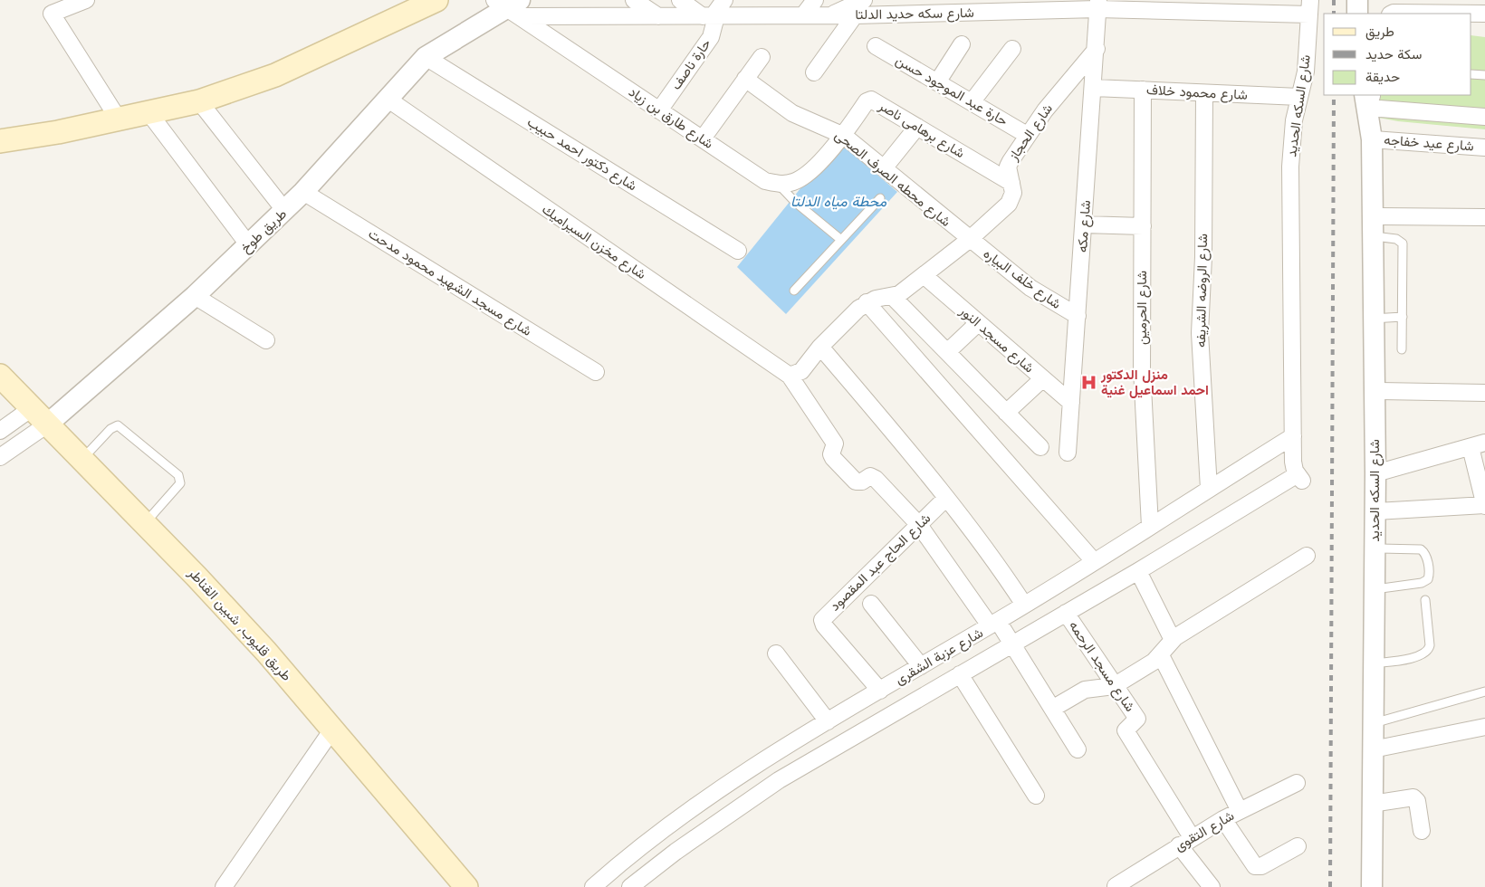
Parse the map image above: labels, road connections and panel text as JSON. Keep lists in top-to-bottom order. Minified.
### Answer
{"streets":{"main road":["طريق قليوب, شبين القناطر"],"street":["شارع سكه حديد الدلتا","حارة ناصف","حارة عبد الموجود حسن","شارع محمود خلاف","شارع السكه الحديد","شارع طارق بن زياد","شارع برهامى ناصر","شارع الحجاز","شارع عيد خفاجه","شارع دكتور احمد حبيب","شارع محطه الصرف الصحى","شارع مكه","طريق طوخ","شارع مخزن السيراميك","شارع خلف البياره","شارع مسجد الشهيد محمود مدحت","شارع الروضه الشريفه","شارع الحرمين","شارع مسجد النور","شارع الحاج عبد المقصود","شارع عزبة الشقرى","شارع مسجد الرحمه","شارع التقوى"]},"crossings":[["شارع سكه حديد الدلتا","حارة ناصف"],["شارع سكه حديد الدلتا","شارع السكه الحديد"],["شارع سكه حديد الدلتا","شارع طارق بن زياد"],["شارع سكه حديد الدلتا","شارع مكه"],["شارع سكه حديد الدلتا","طريق طوخ"],["حارة ناصف","شارع طارق بن زياد"],["حارة عبد الموجود حسن","شارع الحجاز"],["شارع محمود خلاف","شارع السكه الحديد"],["شارع محمود خلاف","شارع مكه"],["شارع محمود خلاف","شارع الروضه الشريفه"],["شارع محمود خلاف","شارع الحرمين"],["شارع السكه الحديد","شارع عيد خفاجه"],["شارع السكه الحديد","شارع عزبة الشقرى"],["شارع طارق بن زياد","طريق طوخ"],["شارع برهامى ناصر","شارع الحجاز"],["شارع برهامى ناصر","شارع محطه الصرف الصحى"],["شارع الحجاز","شارع محطه الصرف الصحى"],["شارع الحجاز","شارع مكه"],["شارع الحجاز","شارع خلف البياره"],["شارع الحجاز","شارع مسجد النور"],["شارع دكتور احمد حبيب","طريق طوخ"],["شارع محطه الصرف الصحى","شارع خلف البياره"],["شارع مكه","شارع خلف البياره"],["شارع مكه","شارع مسجد النور"],["طريق طوخ","شارع مخزن السيراميك"],["طريق طوخ","شارع مسجد الشهيد محمود مدحت"],["طريق طوخ","طريق قليوب, شبين القناطر"],["شارع الروضه الشريفه","شارع عزبة الشقرى"],["شارع الحرمين","شارع عزبة الشقرى"],["شارع الحاج عبد المقصود","شارع عزبة الشقرى"],["شارع عزبة الشقرى","شارع مسجد الرحمه"],["شارع مسجد الرحمه","شارع التقوى"]],"water":["محطة مياه الدلتا"],"places":{"hospital":["منزل الدكتور احمد اسماعيل غنية"]},"legend":["طريق","سكة حديد","حديقة"]}
